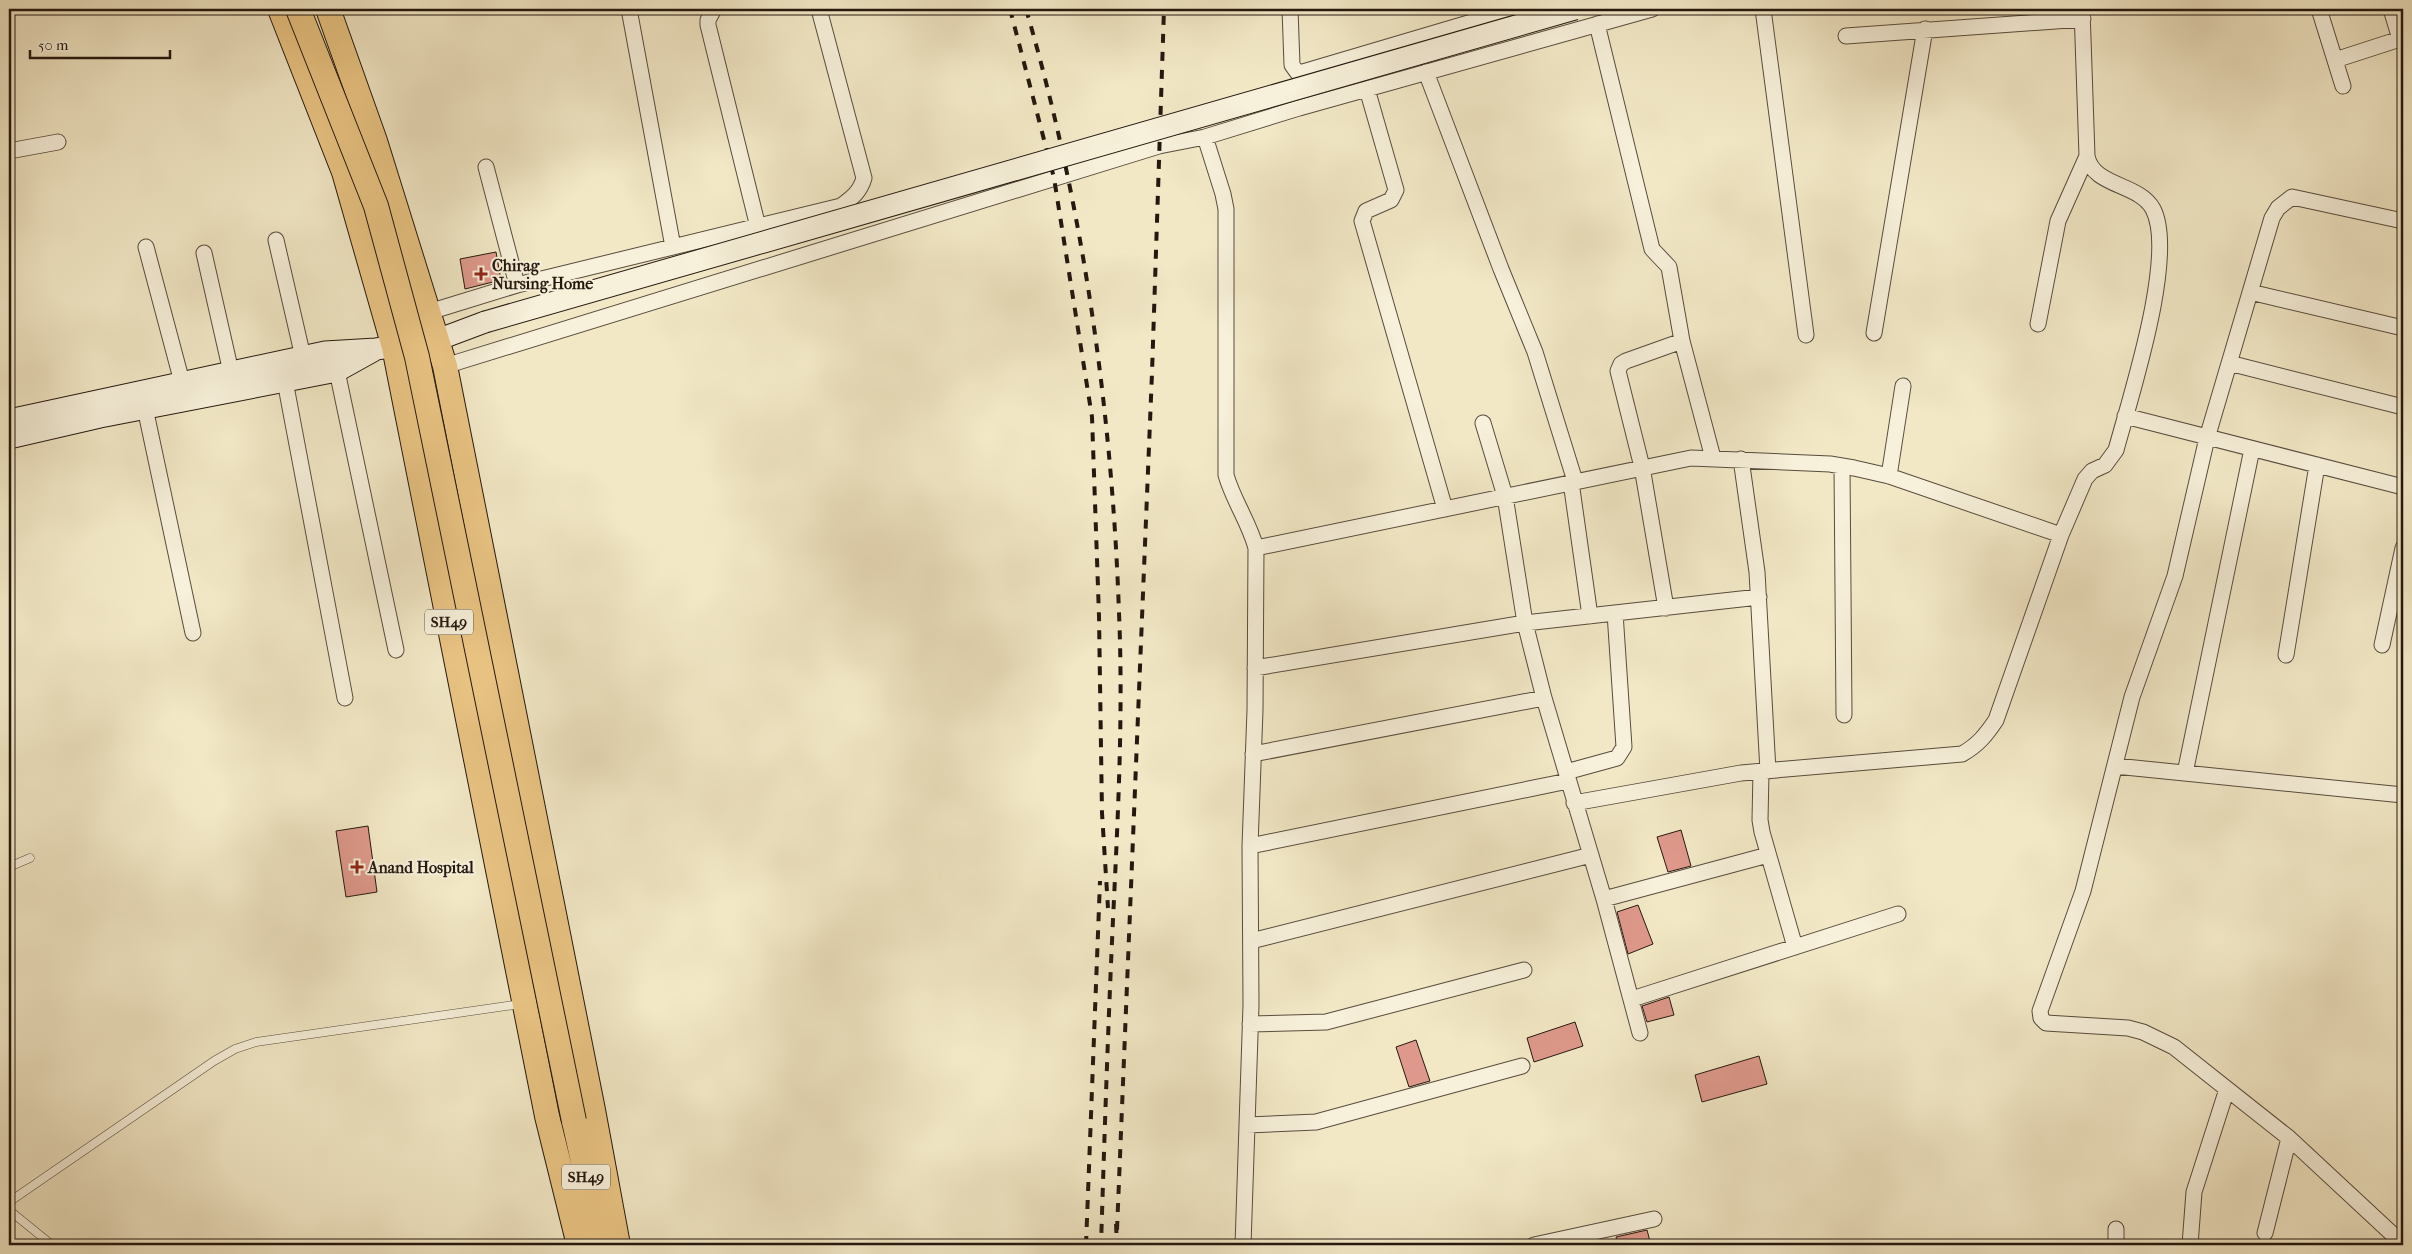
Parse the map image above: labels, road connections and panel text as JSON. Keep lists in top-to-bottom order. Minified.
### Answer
{"streets":{"main road":["SH49"]},"places":{"health":["Chirag Nursing Home","Anand Hospital"]},"scale_bar":"50 m"}
